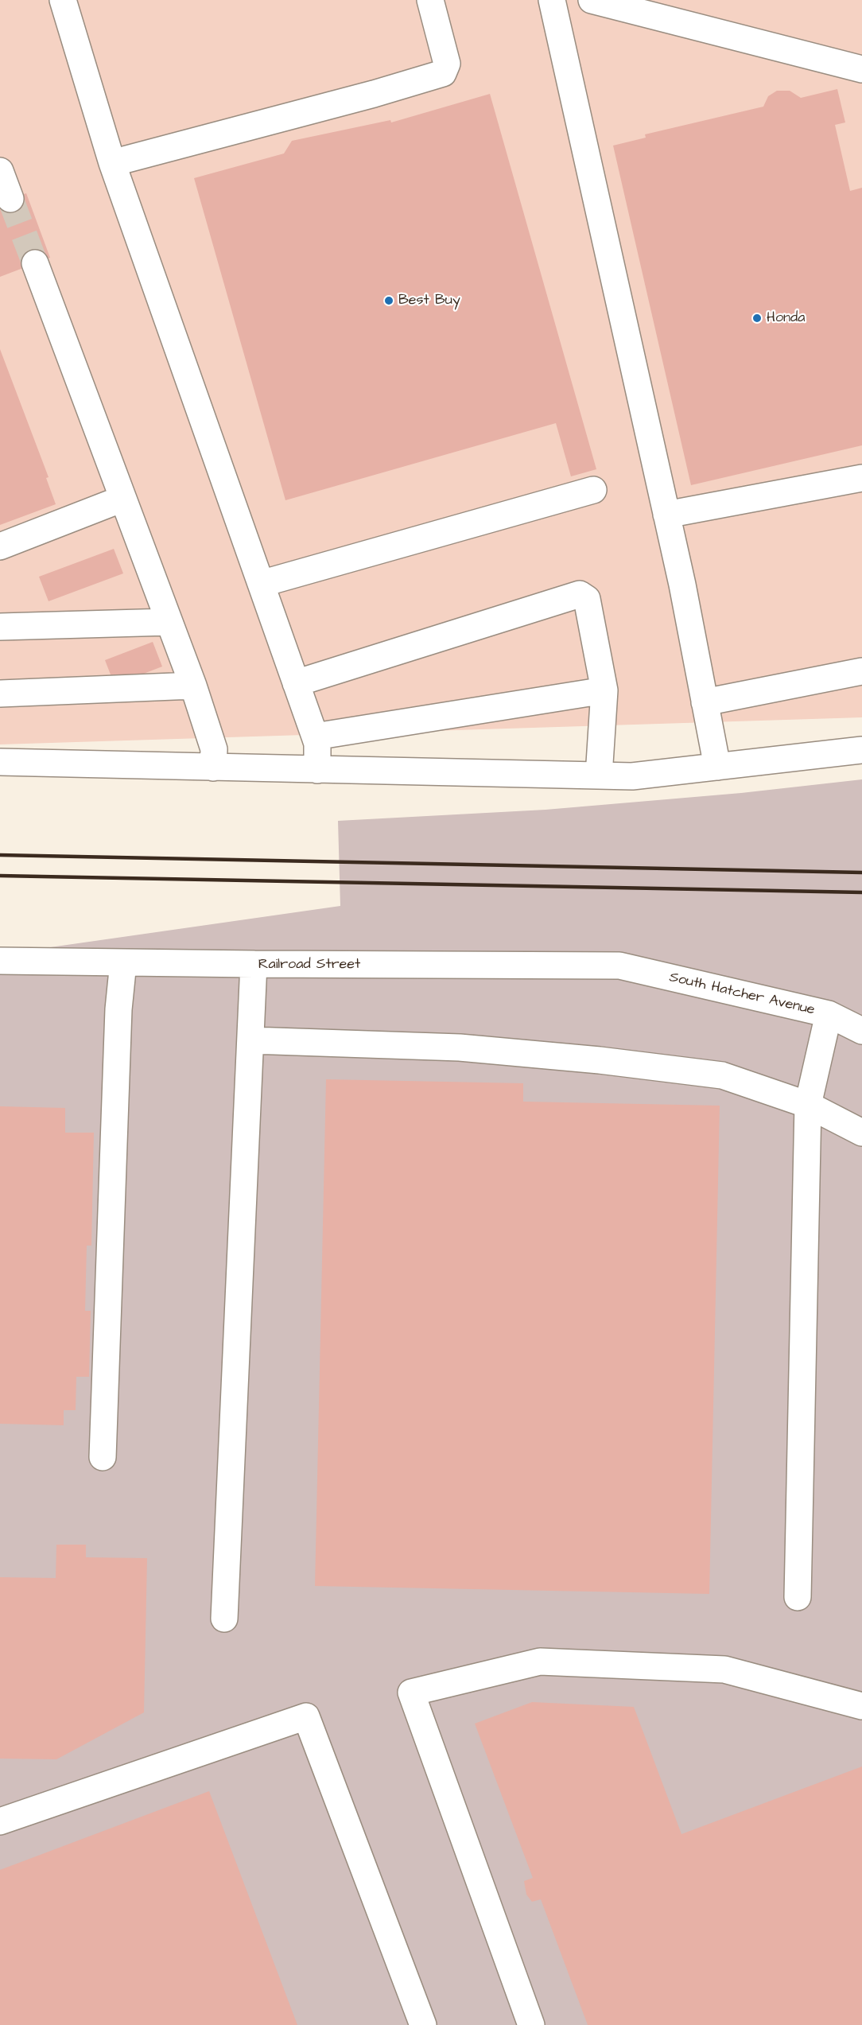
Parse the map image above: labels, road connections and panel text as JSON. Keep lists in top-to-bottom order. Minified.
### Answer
{"streets":{"street":["Railroad Street","South Hatcher Avenue"]},"crossings":[["Railroad Street","South Hatcher Avenue"]],"places":["Best Buy","Honda"]}
